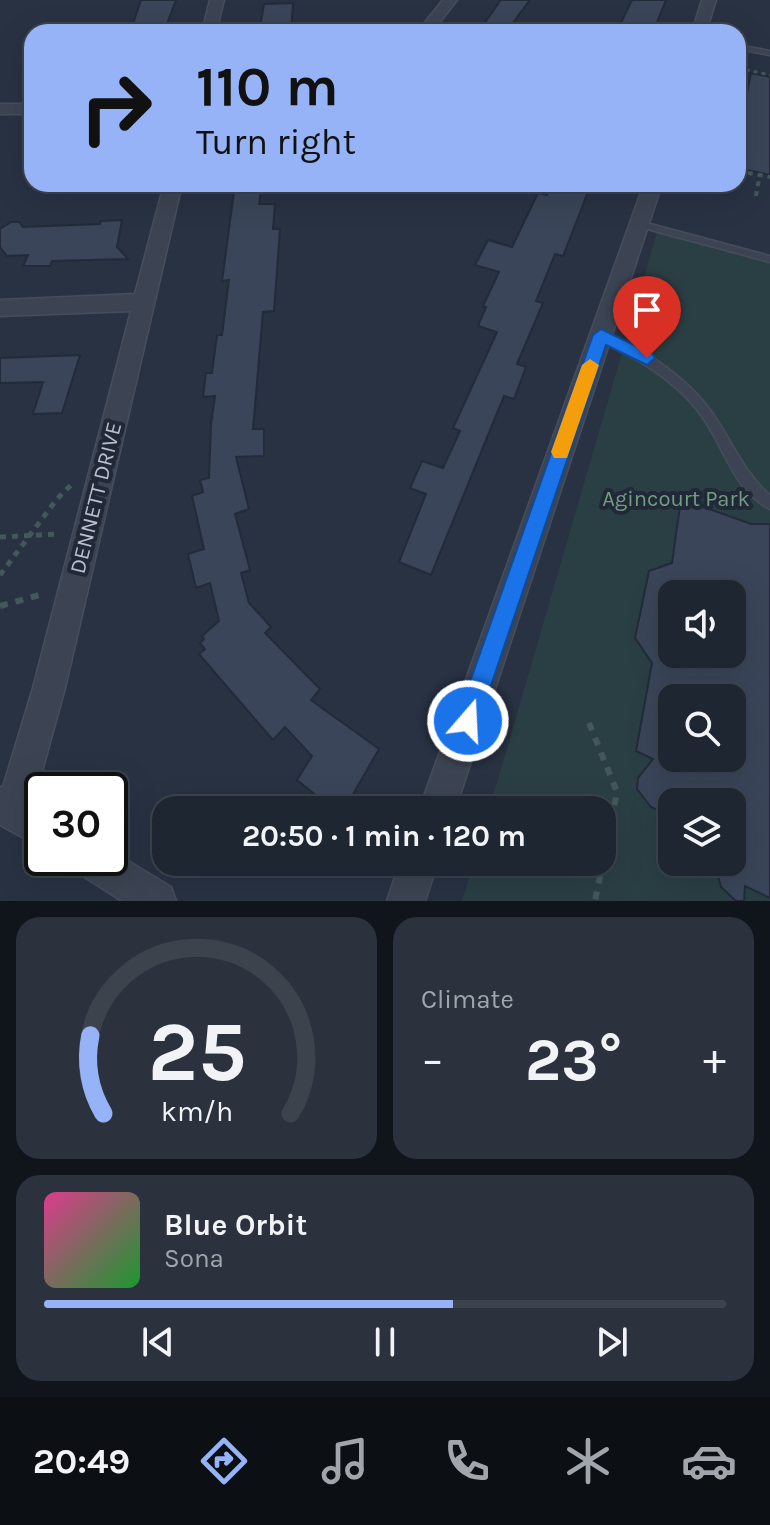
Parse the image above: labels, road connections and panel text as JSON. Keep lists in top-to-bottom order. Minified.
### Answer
{"streets":{"street":["DENNETT DRIVE"]},"parks":["Agincourt Park"],"page":{"turn":["110 m","Turn right"],"limit":"30","trip":"20:50 · 1 min · 120 m","tile":"Climate","heat":["−","23°","+"],"song":["Blue Orbit","Sona"],"tabs":"20:49","gauge":["25","km/h"]}}
